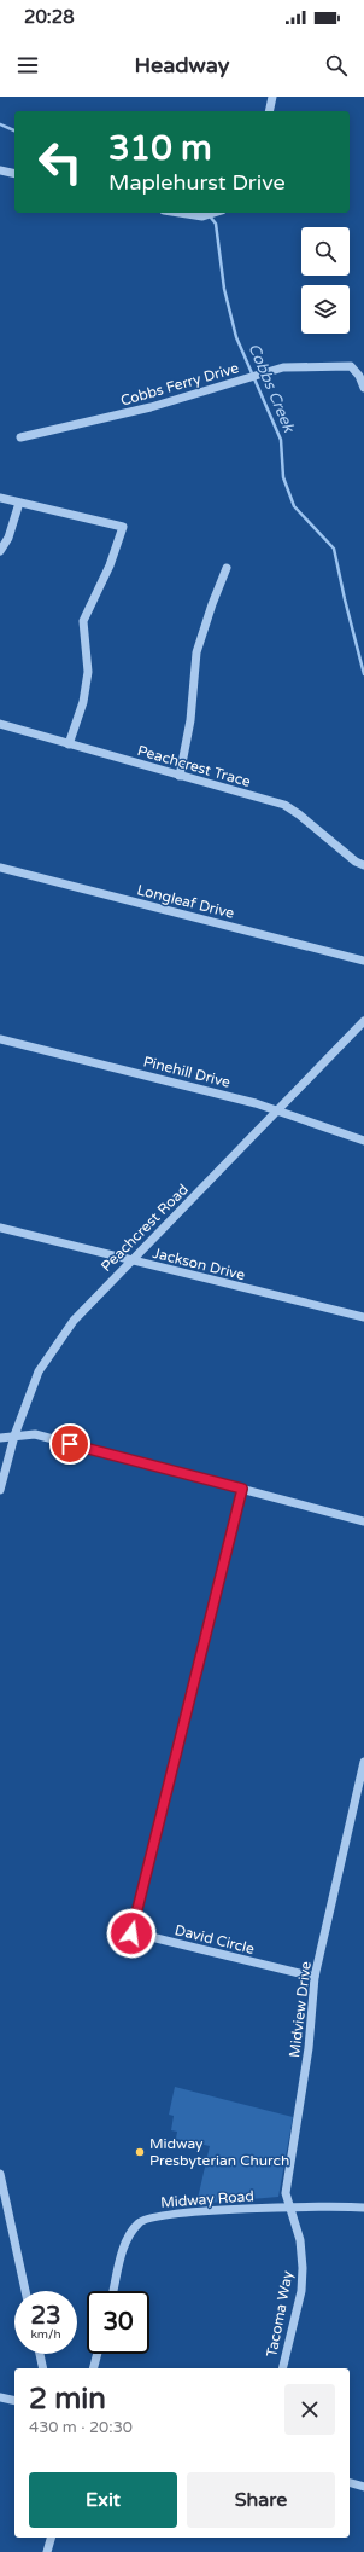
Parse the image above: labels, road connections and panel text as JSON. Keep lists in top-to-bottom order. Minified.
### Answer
{"streets":{"street":["Cobbs Ferry Drive","Peachcrest Trace","Longleaf Drive","Pinehill Drive","Peachcrest Road","Jackson Drive","David Circle","Midview Drive","Midway Road","Tacoma Way"]},"crossings":[["Pinehill Drive","Peachcrest Road"],["Peachcrest Road","Jackson Drive"],["David Circle","Midview Drive"],["Midview Drive","Midway Road"],["Midview Drive","Tacoma Way"],["Midway Road","Tacoma Way"]],"water":["Cobbs Creek"],"places":["Midway Presbyterian Church"],"page":{"status":"20:28","header":"Headway","turn":["310 m","Maplehurst Drive"],"speed":"23 km/h","limit":"30","heading":["2 min","430 m · 20:30"],"buttons":["Exit","Share"]}}
